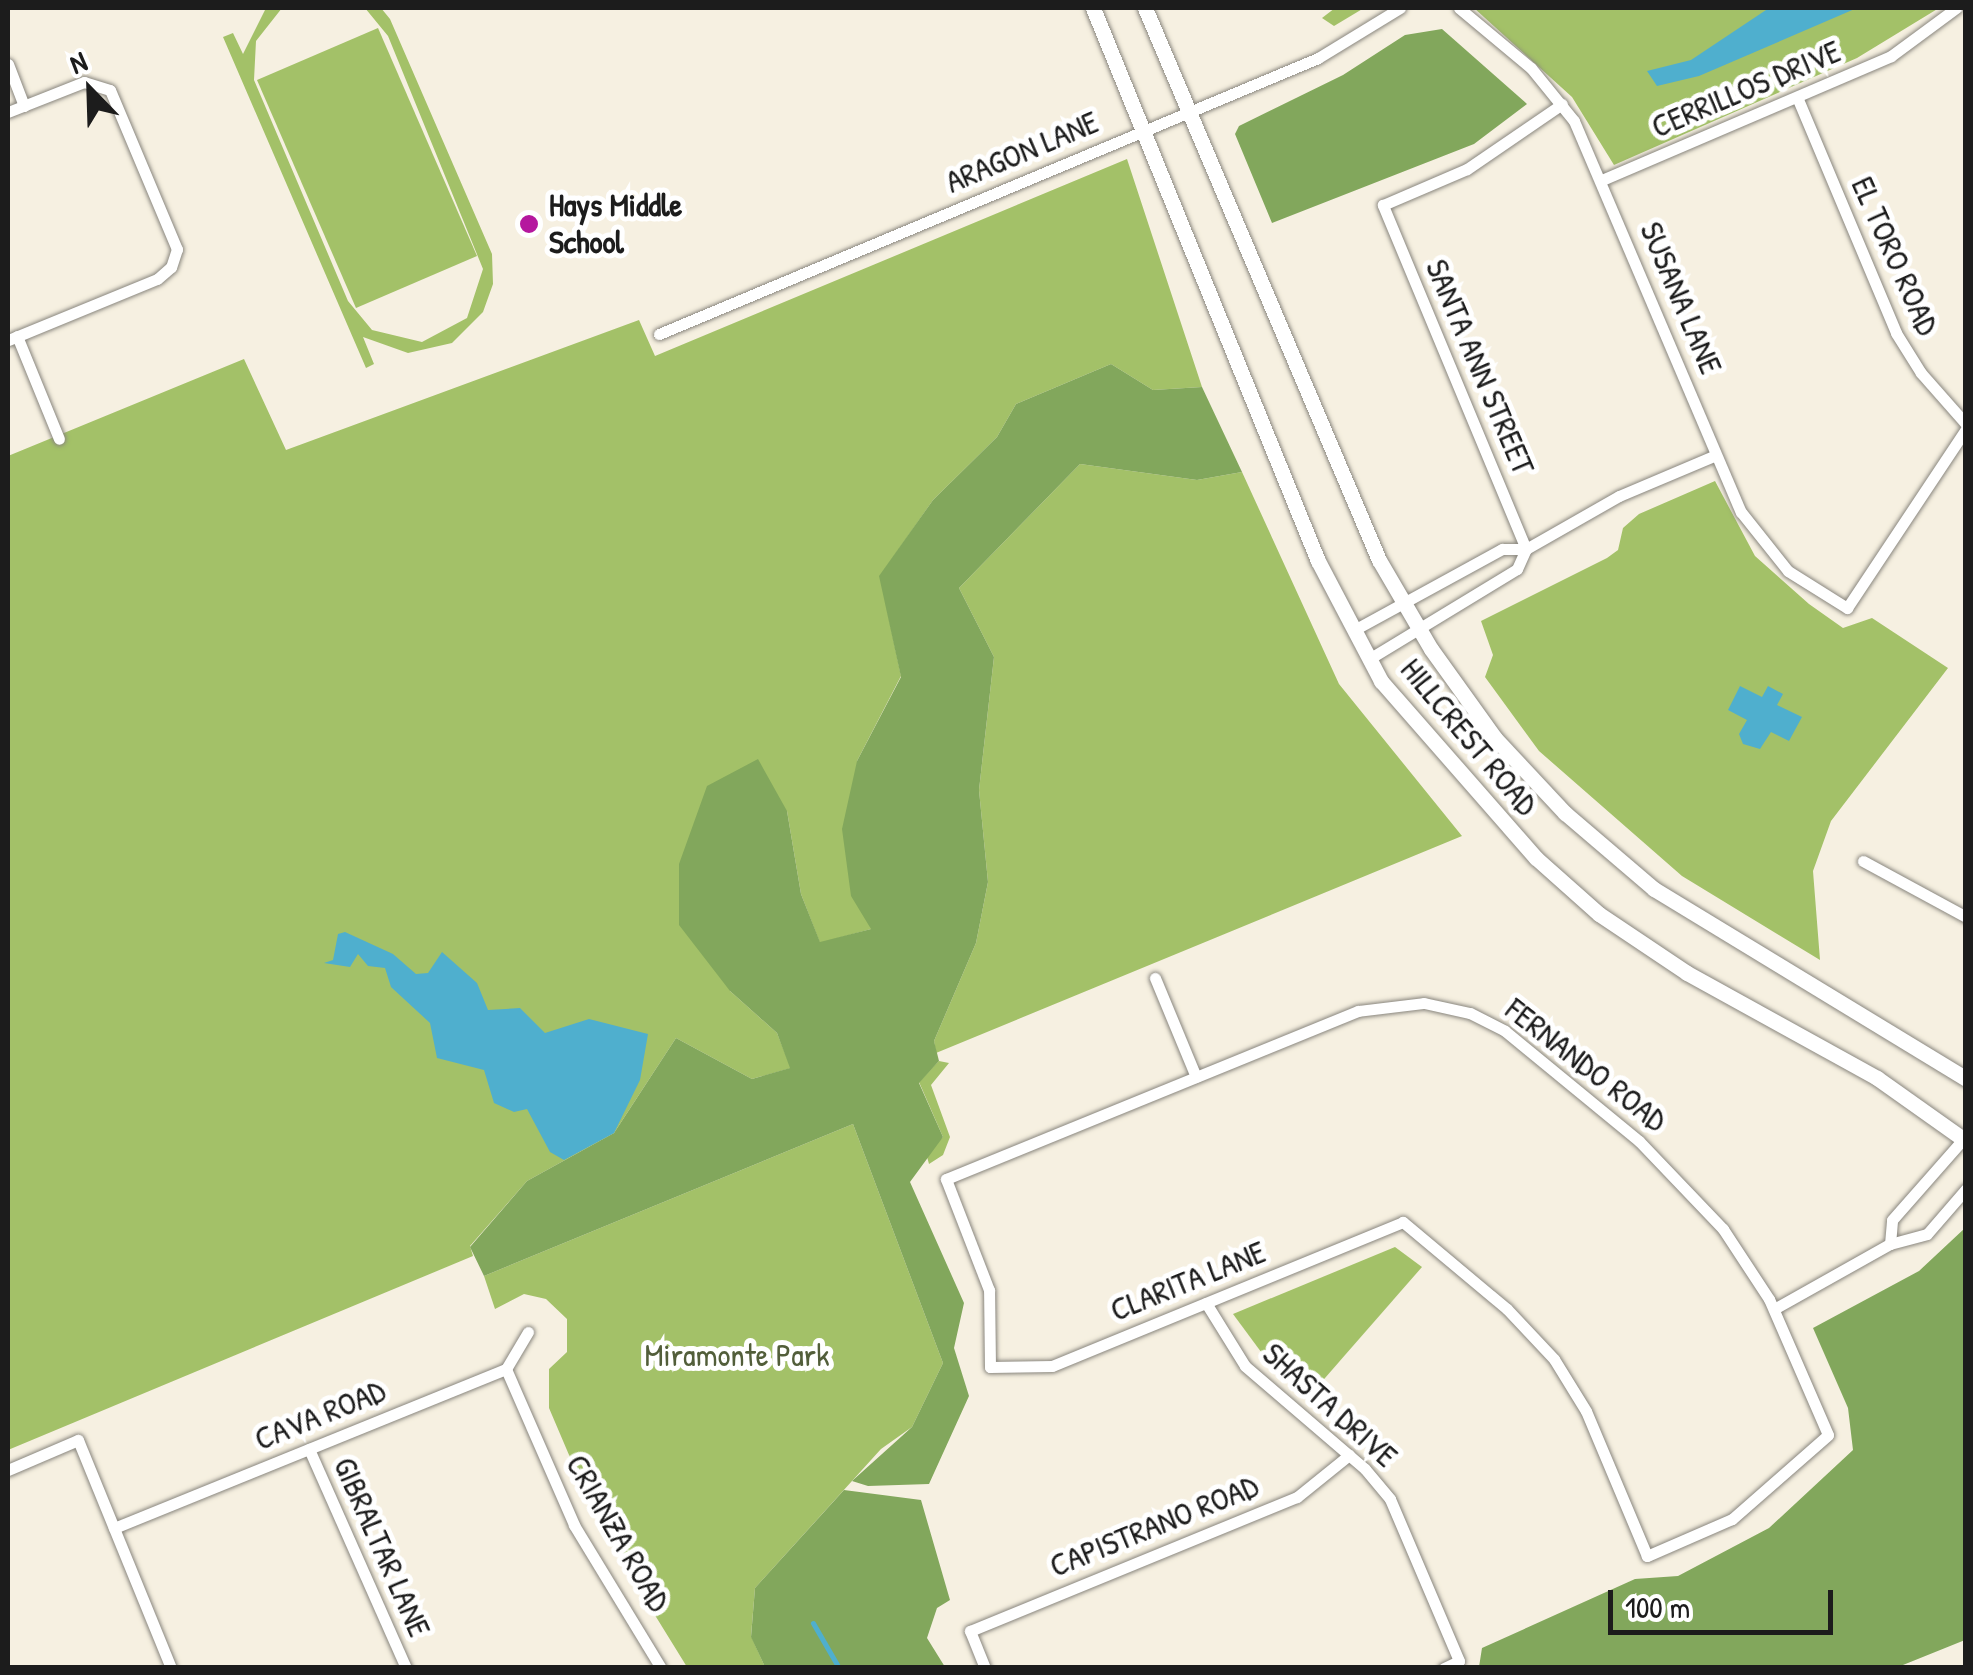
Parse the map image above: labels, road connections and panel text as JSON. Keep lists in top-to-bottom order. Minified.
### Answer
{"streets":{"street":["CERRILLOS DRIVE","ARAGON LANE","EL TORO ROAD","SUSANA LANE","SANTA ANN STREET","HILLCREST ROAD","FERNANDO ROAD","CLARITA LANE","SHASTA DRIVE","CAVA ROAD","CAPISTRANO ROAD","CRIANZA ROAD","GIBRALTAR LANE"]},"crossings":[["CERRILLOS DRIVE","EL TORO ROAD"],["CERRILLOS DRIVE","SUSANA LANE"],["ARAGON LANE","HILLCREST ROAD"],["EL TORO ROAD","SUSANA LANE"],["SUSANA LANE","SANTA ANN STREET"],["FERNANDO ROAD","CLARITA LANE"],["CLARITA LANE","SHASTA DRIVE"],["SHASTA DRIVE","CAPISTRANO ROAD"],["CAVA ROAD","CRIANZA ROAD"],["CAVA ROAD","GIBRALTAR LANE"]],"parks":["Miramonte Park"],"places":["Hays Middle School"],"scale_bar":"100 m","north":"top left"}
